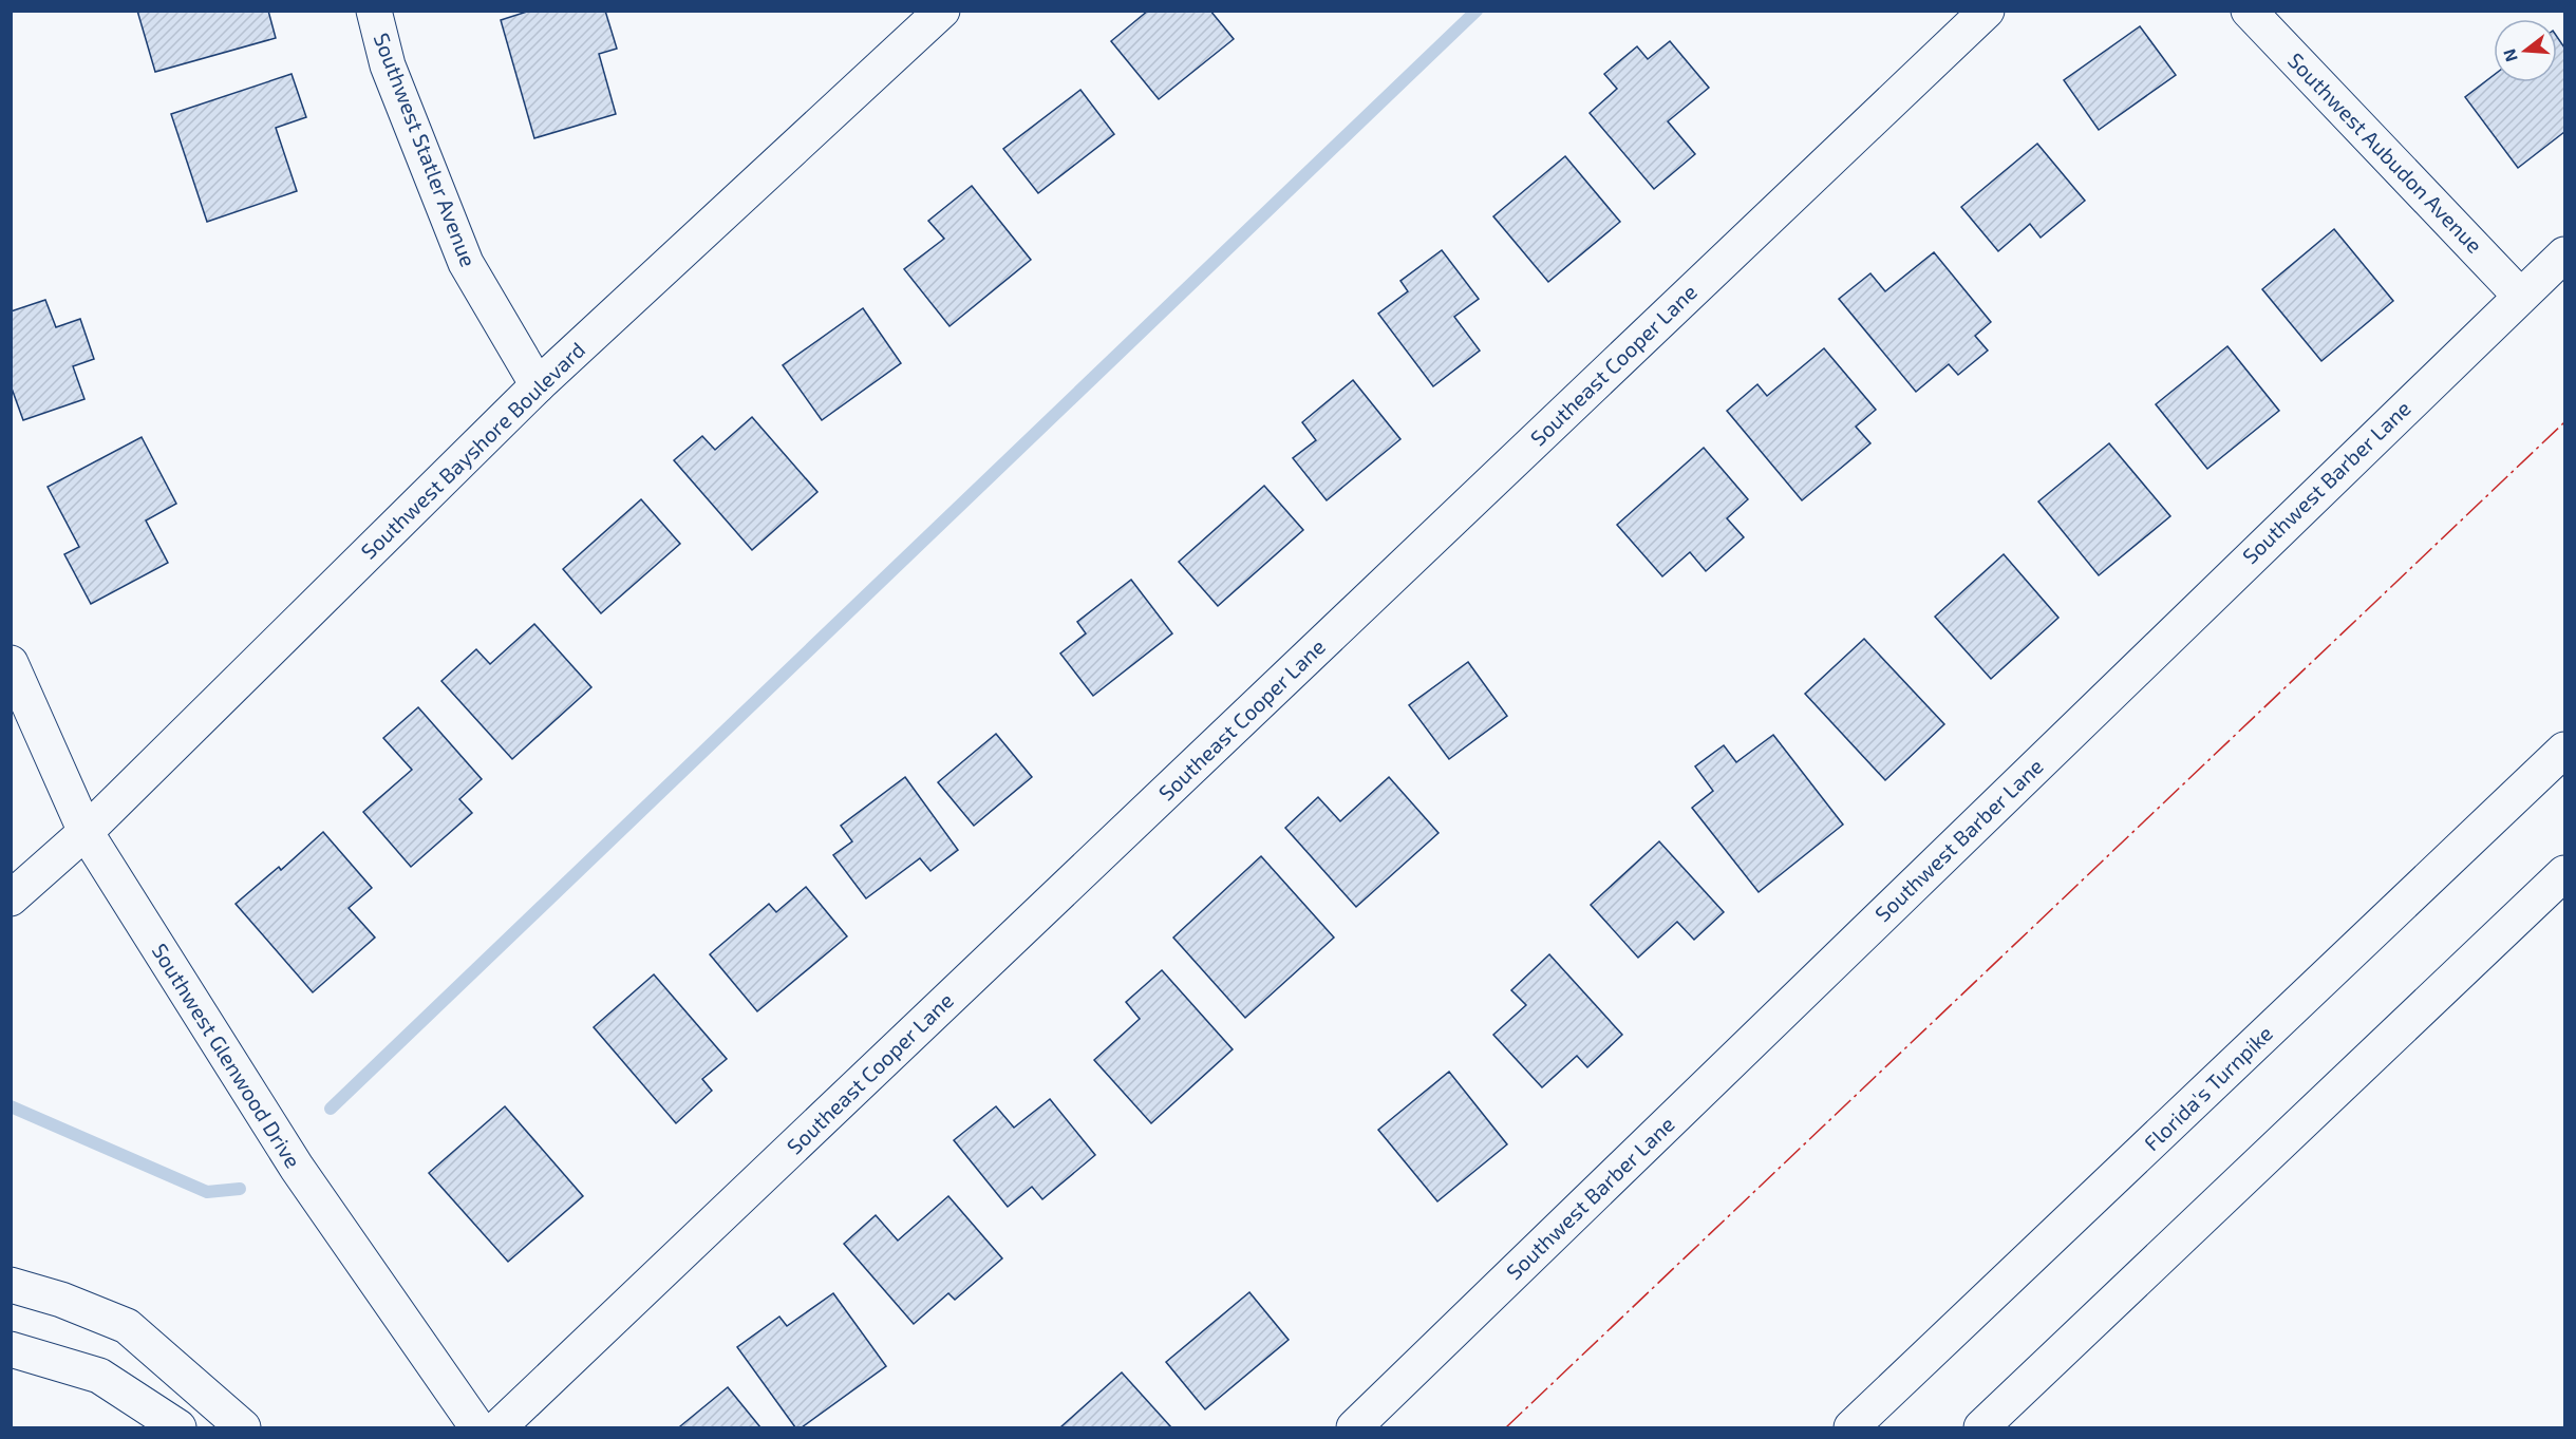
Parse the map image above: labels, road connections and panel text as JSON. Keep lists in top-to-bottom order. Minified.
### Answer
{"streets":{"main road":["Southwest Statler Avenue","Southwest Aubudon Avenue","Southeast Cooper Lane","Southwest Bayshore Boulevard","Southwest Barber Lane","Southwest Glenwood Drive","Florida's Turnpike"]},"crossings":[["Southwest Statler Avenue","Southwest Bayshore Boulevard"],["Southwest Aubudon Avenue","Southwest Barber Lane"],["Southwest Bayshore Boulevard","Southwest Glenwood Drive"]],"north":"left"}
